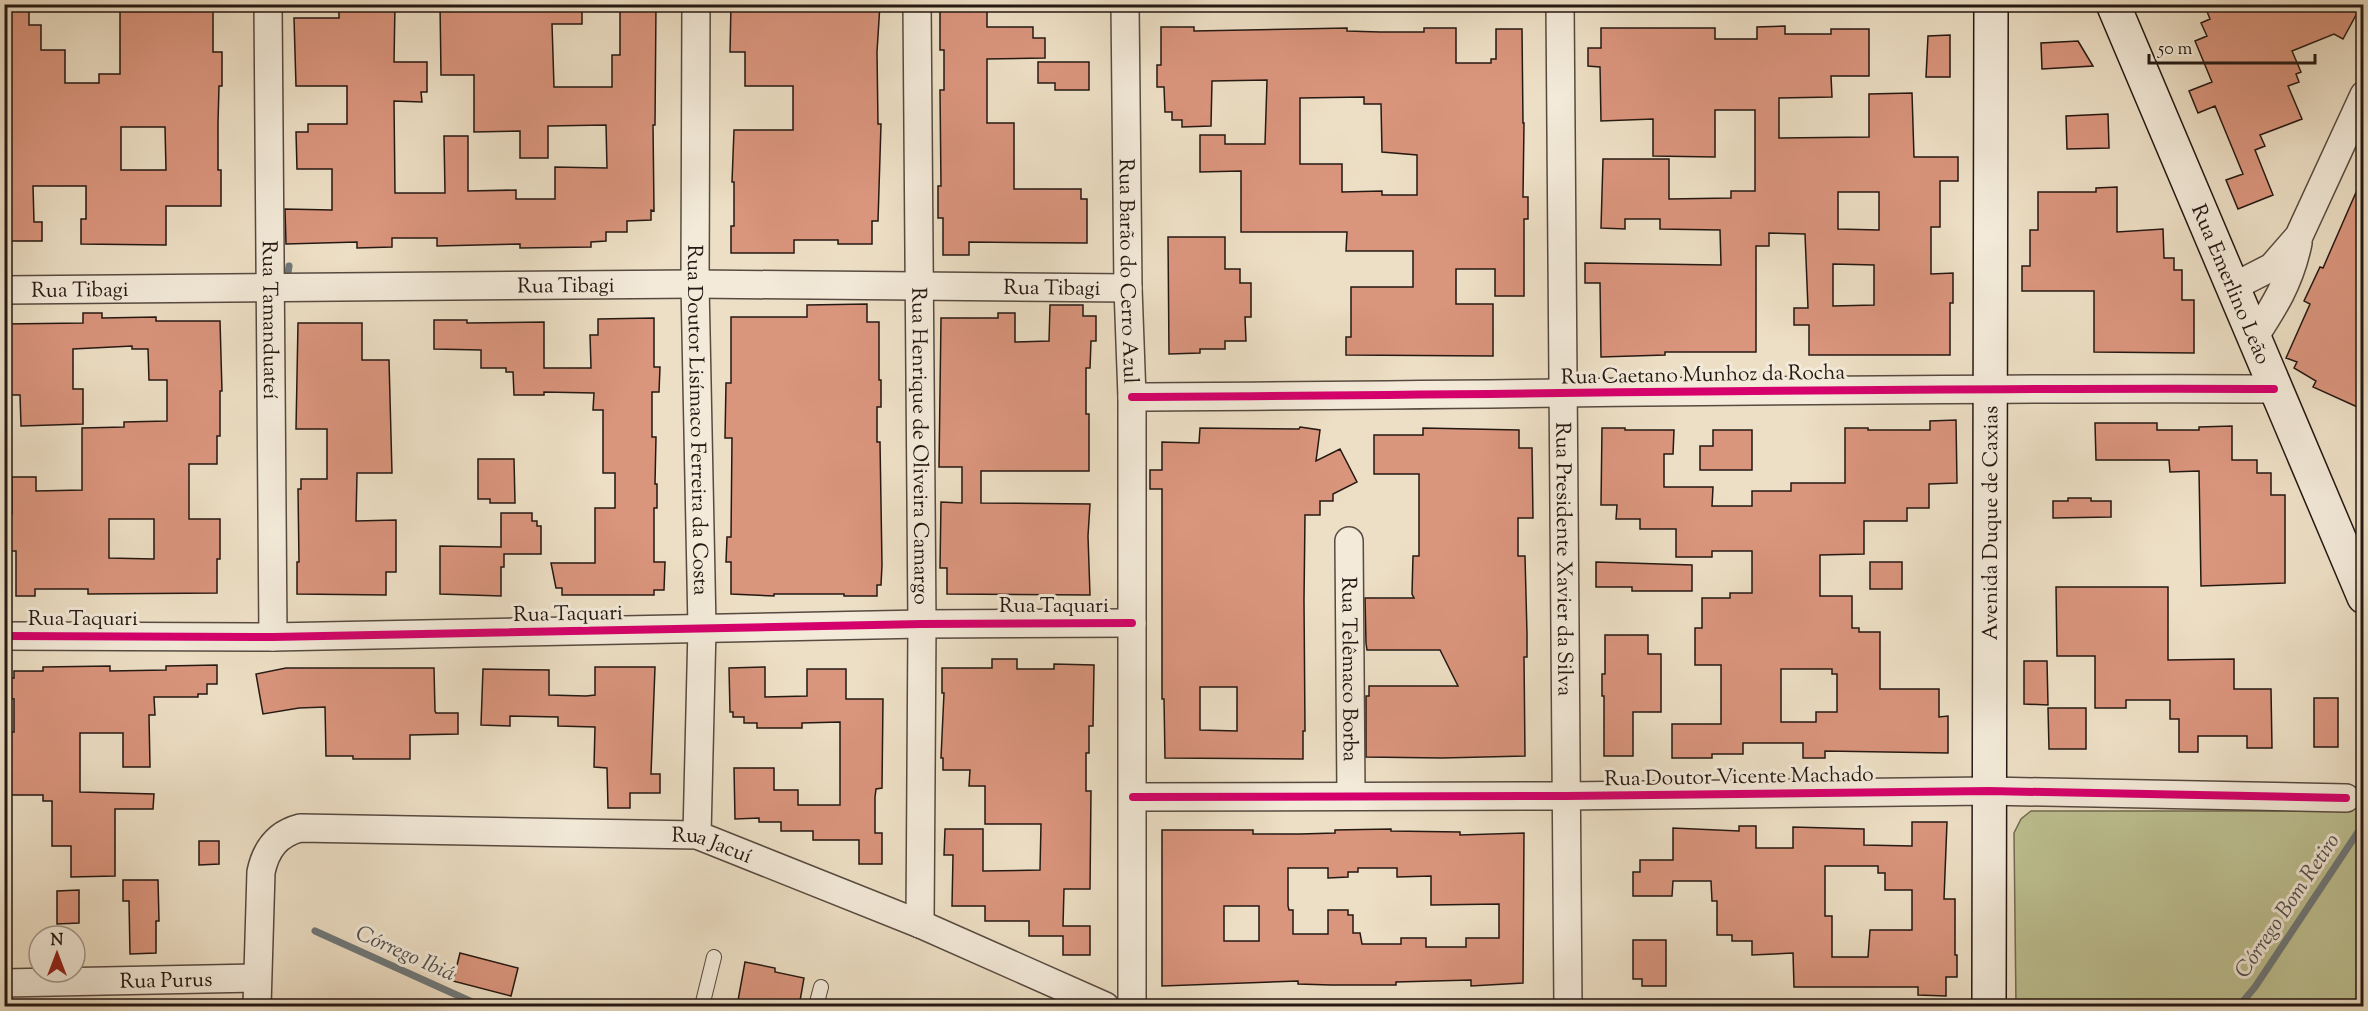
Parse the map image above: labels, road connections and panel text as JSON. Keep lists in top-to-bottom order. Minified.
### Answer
{"streets":{"street":["Rua Barão do Cerro Azul","Rua Tibagi","Rua Emerlino Leão","Rua Tamanduateí","Rua Caetano Munhoz da Rocha","Rua Doutor Lisímaco Ferreira da Costa","Rua Henrique de Oliveira Camargo","Avenida Duque de Caxias","Rua Presidente Xavier da Silva","Rua Taquari","Rua Telêmaco Borba","Rua Doutor Vicente Machado","Rua Jacuí","Rua Purus"]},"crossings":[["Rua Barão do Cerro Azul","Rua Tibagi"],["Rua Barão do Cerro Azul","Rua Caetano Munhoz da Rocha"],["Rua Barão do Cerro Azul","Rua Taquari"],["Rua Barão do Cerro Azul","Rua Doutor Vicente Machado"],["Rua Tibagi","Rua Tamanduateí"],["Rua Tibagi","Rua Doutor Lisímaco Ferreira da Costa"],["Rua Tibagi","Rua Henrique de Oliveira Camargo"],["Rua Emerlino Leão","Rua Caetano Munhoz da Rocha"],["Rua Tamanduateí","Rua Taquari"],["Rua Caetano Munhoz da Rocha","Avenida Duque de Caxias"],["Rua Caetano Munhoz da Rocha","Rua Presidente Xavier da Silva"],["Rua Doutor Lisímaco Ferreira da Costa","Rua Taquari"],["Rua Doutor Lisímaco Ferreira da Costa","Rua Jacuí"],["Rua Henrique de Oliveira Camargo","Rua Taquari"],["Rua Henrique de Oliveira Camargo","Rua Jacuí"],["Avenida Duque de Caxias","Rua Doutor Vicente Machado"],["Rua Presidente Xavier da Silva","Rua Doutor Vicente Machado"],["Rua Telêmaco Borba","Rua Doutor Vicente Machado"],["Rua Jacuí","Rua Purus"]],"water":["Córrego Bom Retiro","Córrego Ibiá"],"scale_bar":"50 m","north":"top"}
